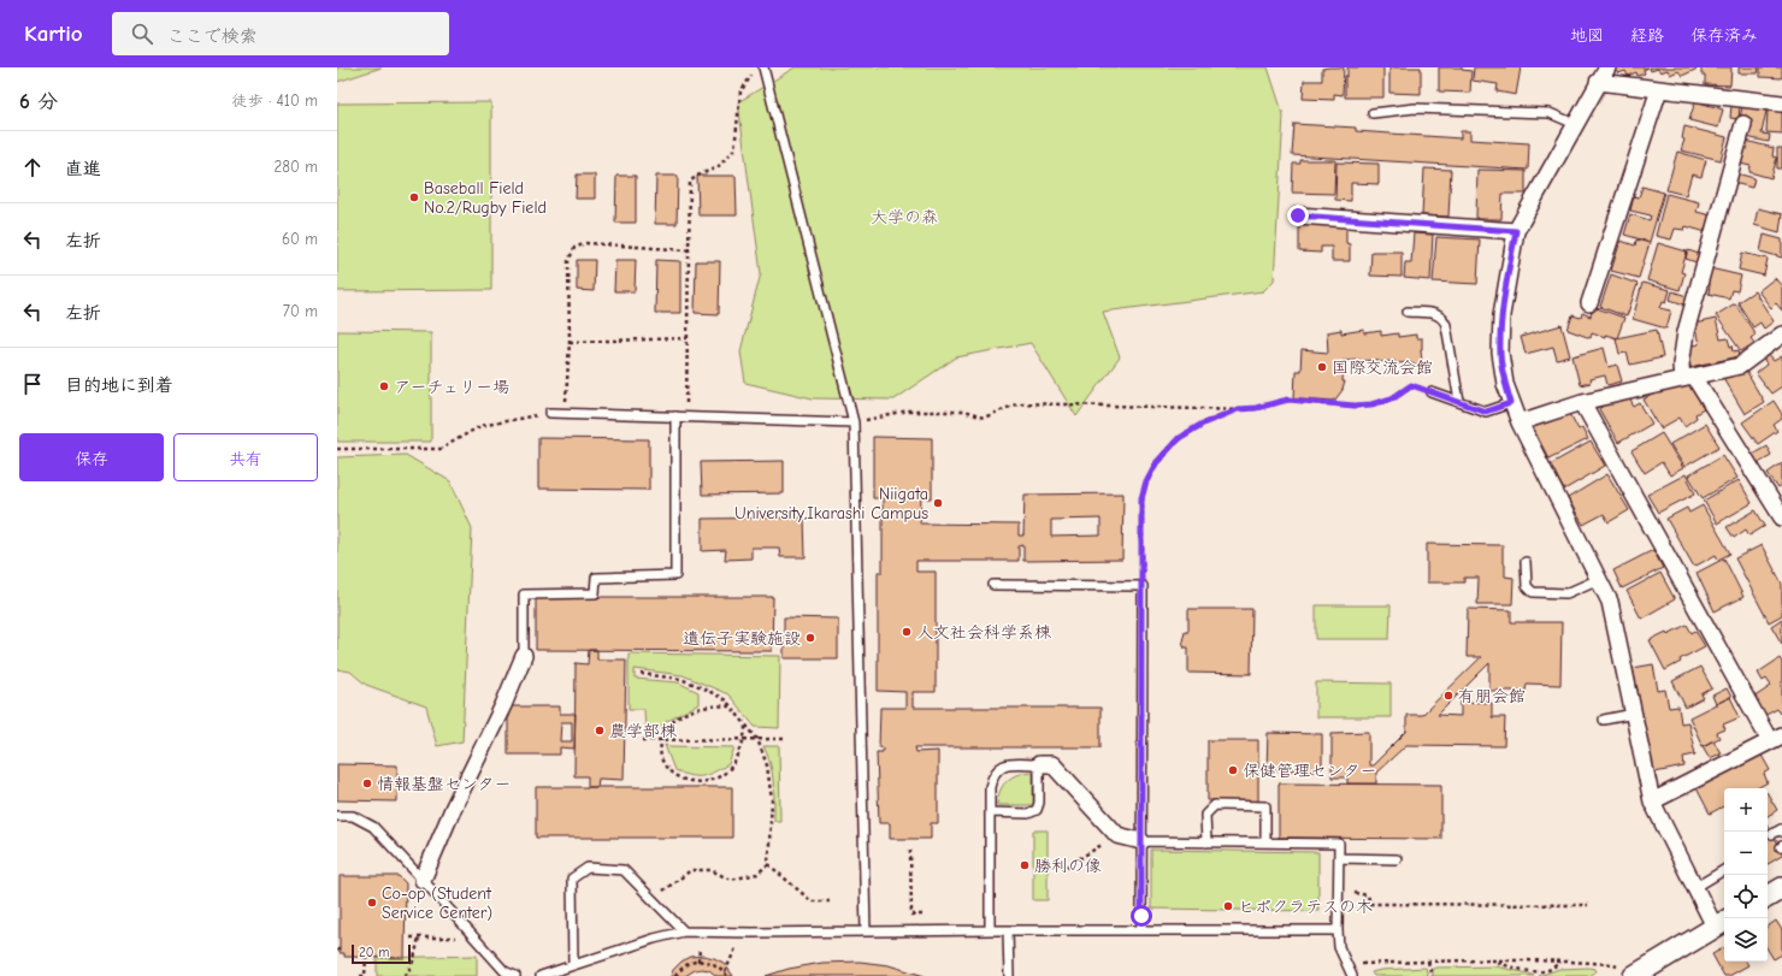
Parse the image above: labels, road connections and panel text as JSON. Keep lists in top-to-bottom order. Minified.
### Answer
{"parks":["大学の森"],"places":["Baseball Field No.2/Rugby Field","国際交流会館","アーチェリー場","Niigata University,Ikarashi Campus","人文社会科学系棟","遺伝子実験施設","有朋会館","農学部棟","保健管理センター","情報基盤センター","勝利の像","Co-op (Student Service Center)","ヒポクラテスの木"],"scale_bar":"20 m","page":{"header":"Kartio","search":"ここで検索","nav":["地図","経路","保存済み"],"heading":["6 分","徒歩 · 410 m"],"list":[["直進","280 m"],["左折","60 m"],["左折","70 m"],"目的地に到着"],"buttons":["保存","共有"],"map_buttons":["+","−"],"scale":"20 m"}}
